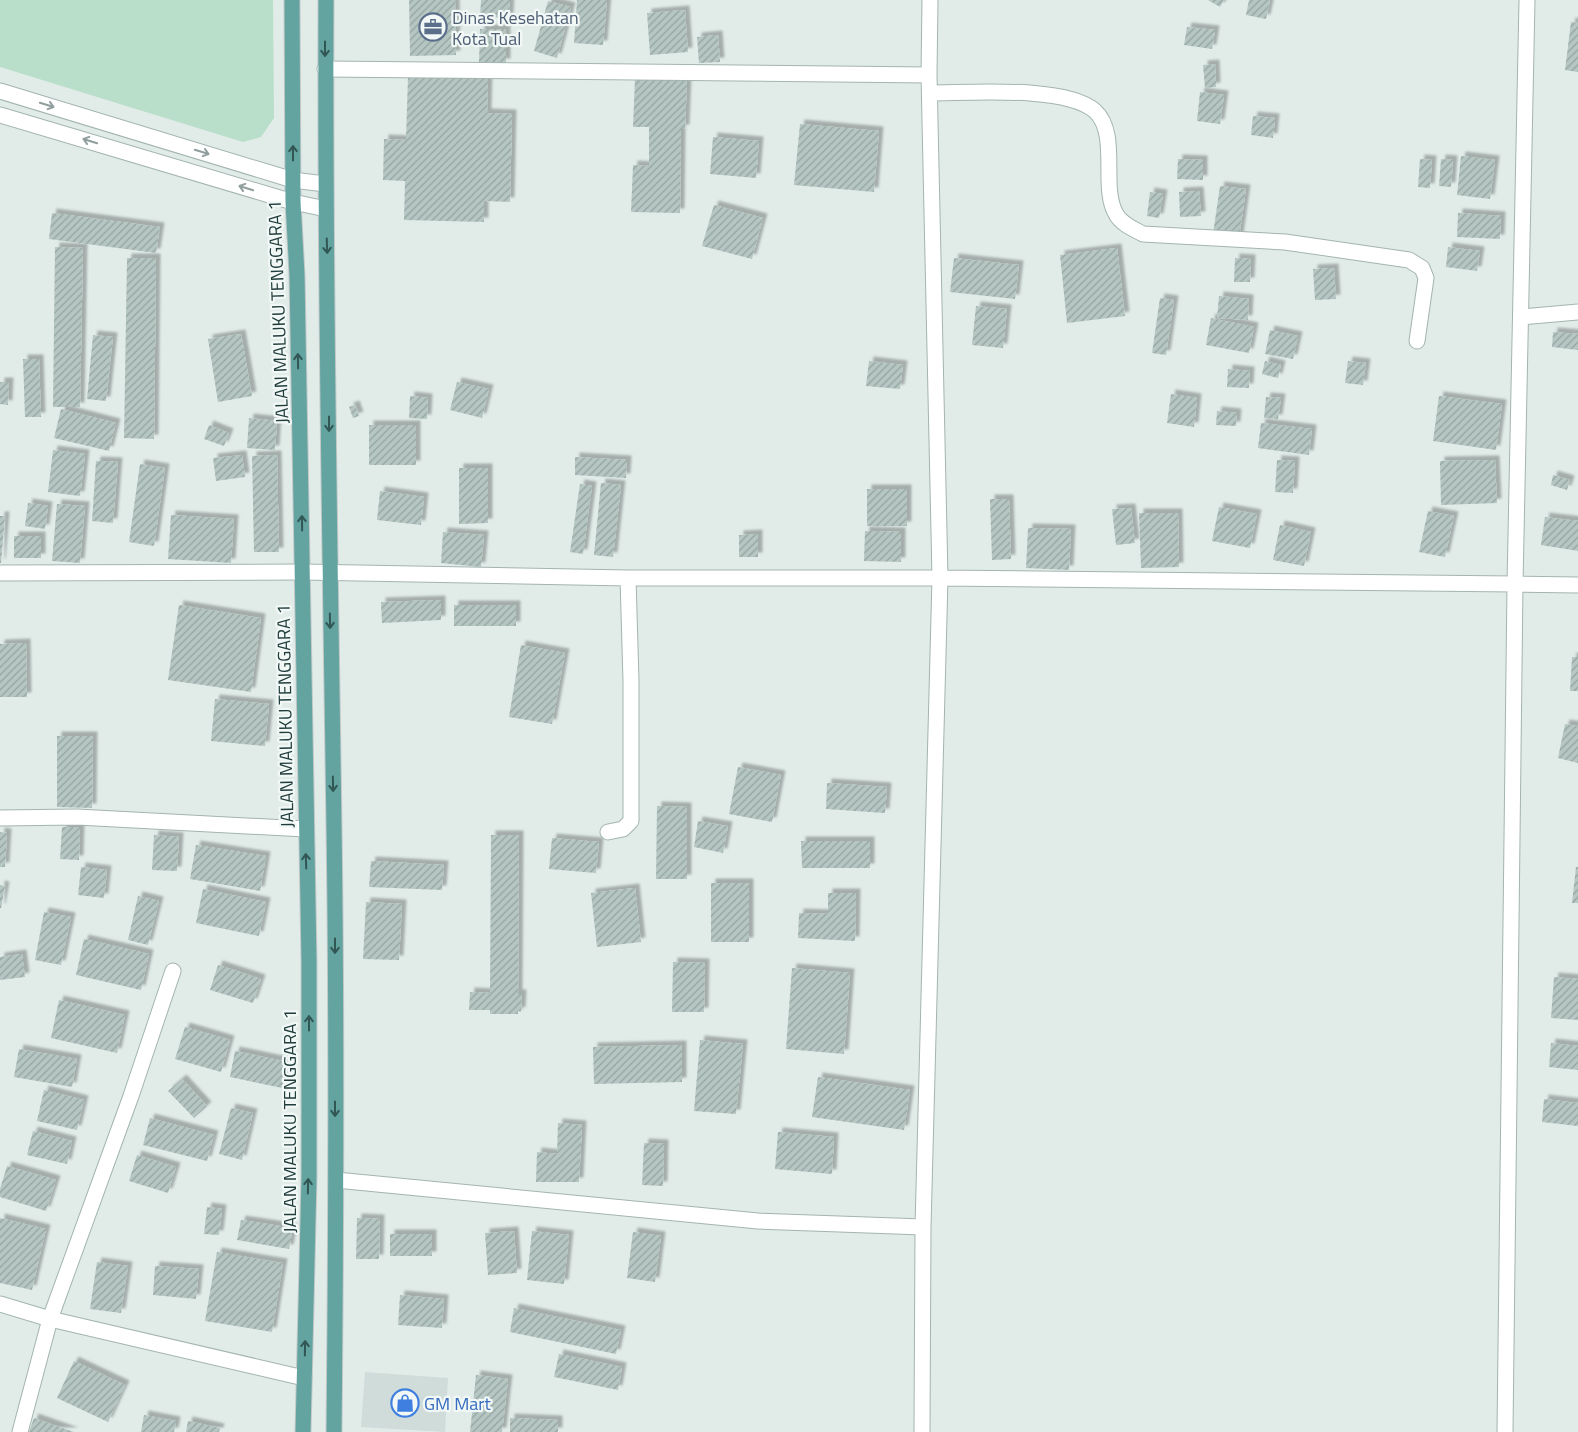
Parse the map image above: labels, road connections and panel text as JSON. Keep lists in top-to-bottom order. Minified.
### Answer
{"streets":{"main road":["JALAN MALUKU TENGGARA 1"]},"places":{"office":["Dinas Kesehatan Kota Tual"],"shop":["GM Mart"]}}
